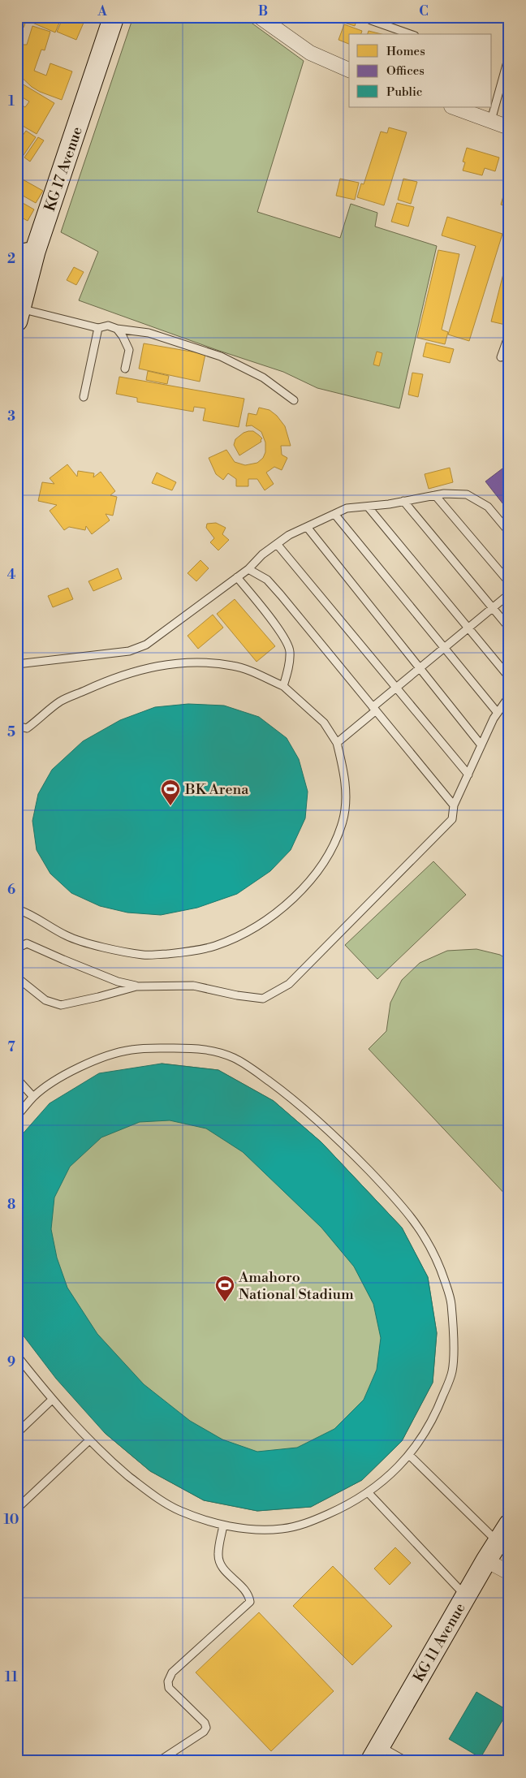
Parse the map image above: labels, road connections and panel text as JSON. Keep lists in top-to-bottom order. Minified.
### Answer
{"streets":{"street":["KG 17 Avenue","KG 11 Avenue"]},"places":{"sports":["BK Arena","Amahoro National Stadium"]},"legend":["Homes","Offices","Public"],"grid":{"columns":["A","B","C"],"rows":["1","2","3","4","5","6","7","8","9","10","11"]}}
